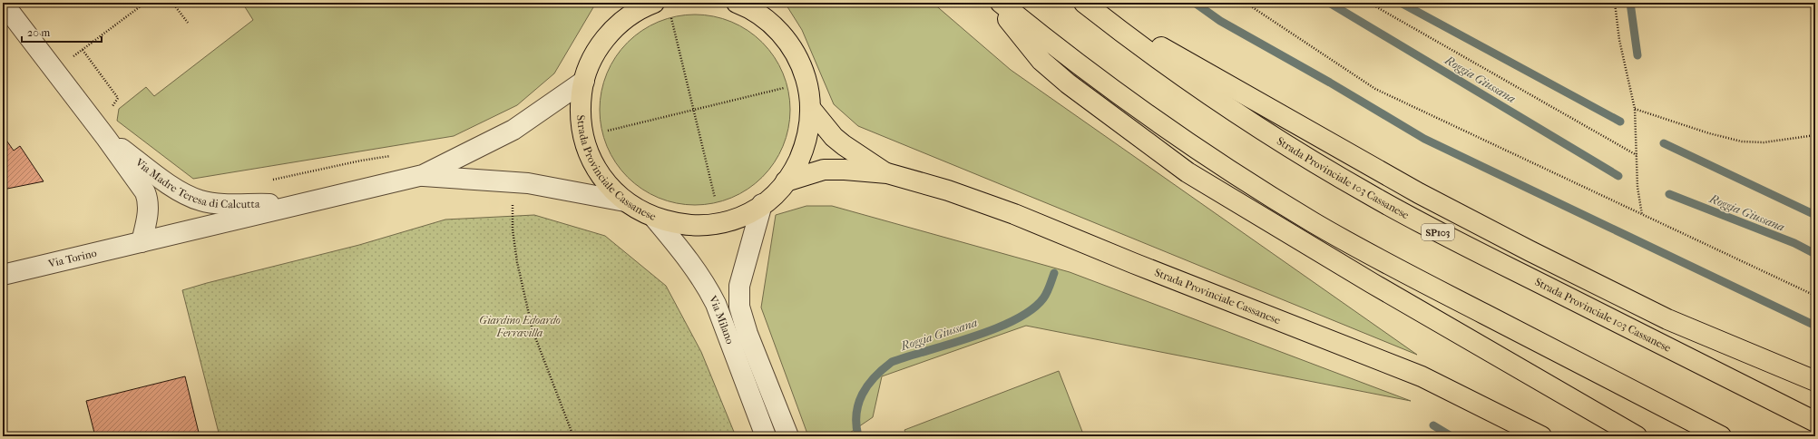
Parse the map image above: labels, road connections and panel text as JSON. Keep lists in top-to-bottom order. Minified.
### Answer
{"streets":{"main road":["Strada Provinciale Cassanese","Strada Provinciale 103 Cassanese","SP103"],"street":["Via Madre Teresa di Calcutta","Via Torino","Via Milano"]},"crossings":[["Strada Provinciale Cassanese","Via Milano"],["Via Madre Teresa di Calcutta","Via Torino"]],"water":["Roggia Giussana"],"parks":["Giardino Edoardo Ferravilla"],"scale_bar":"20 m"}
